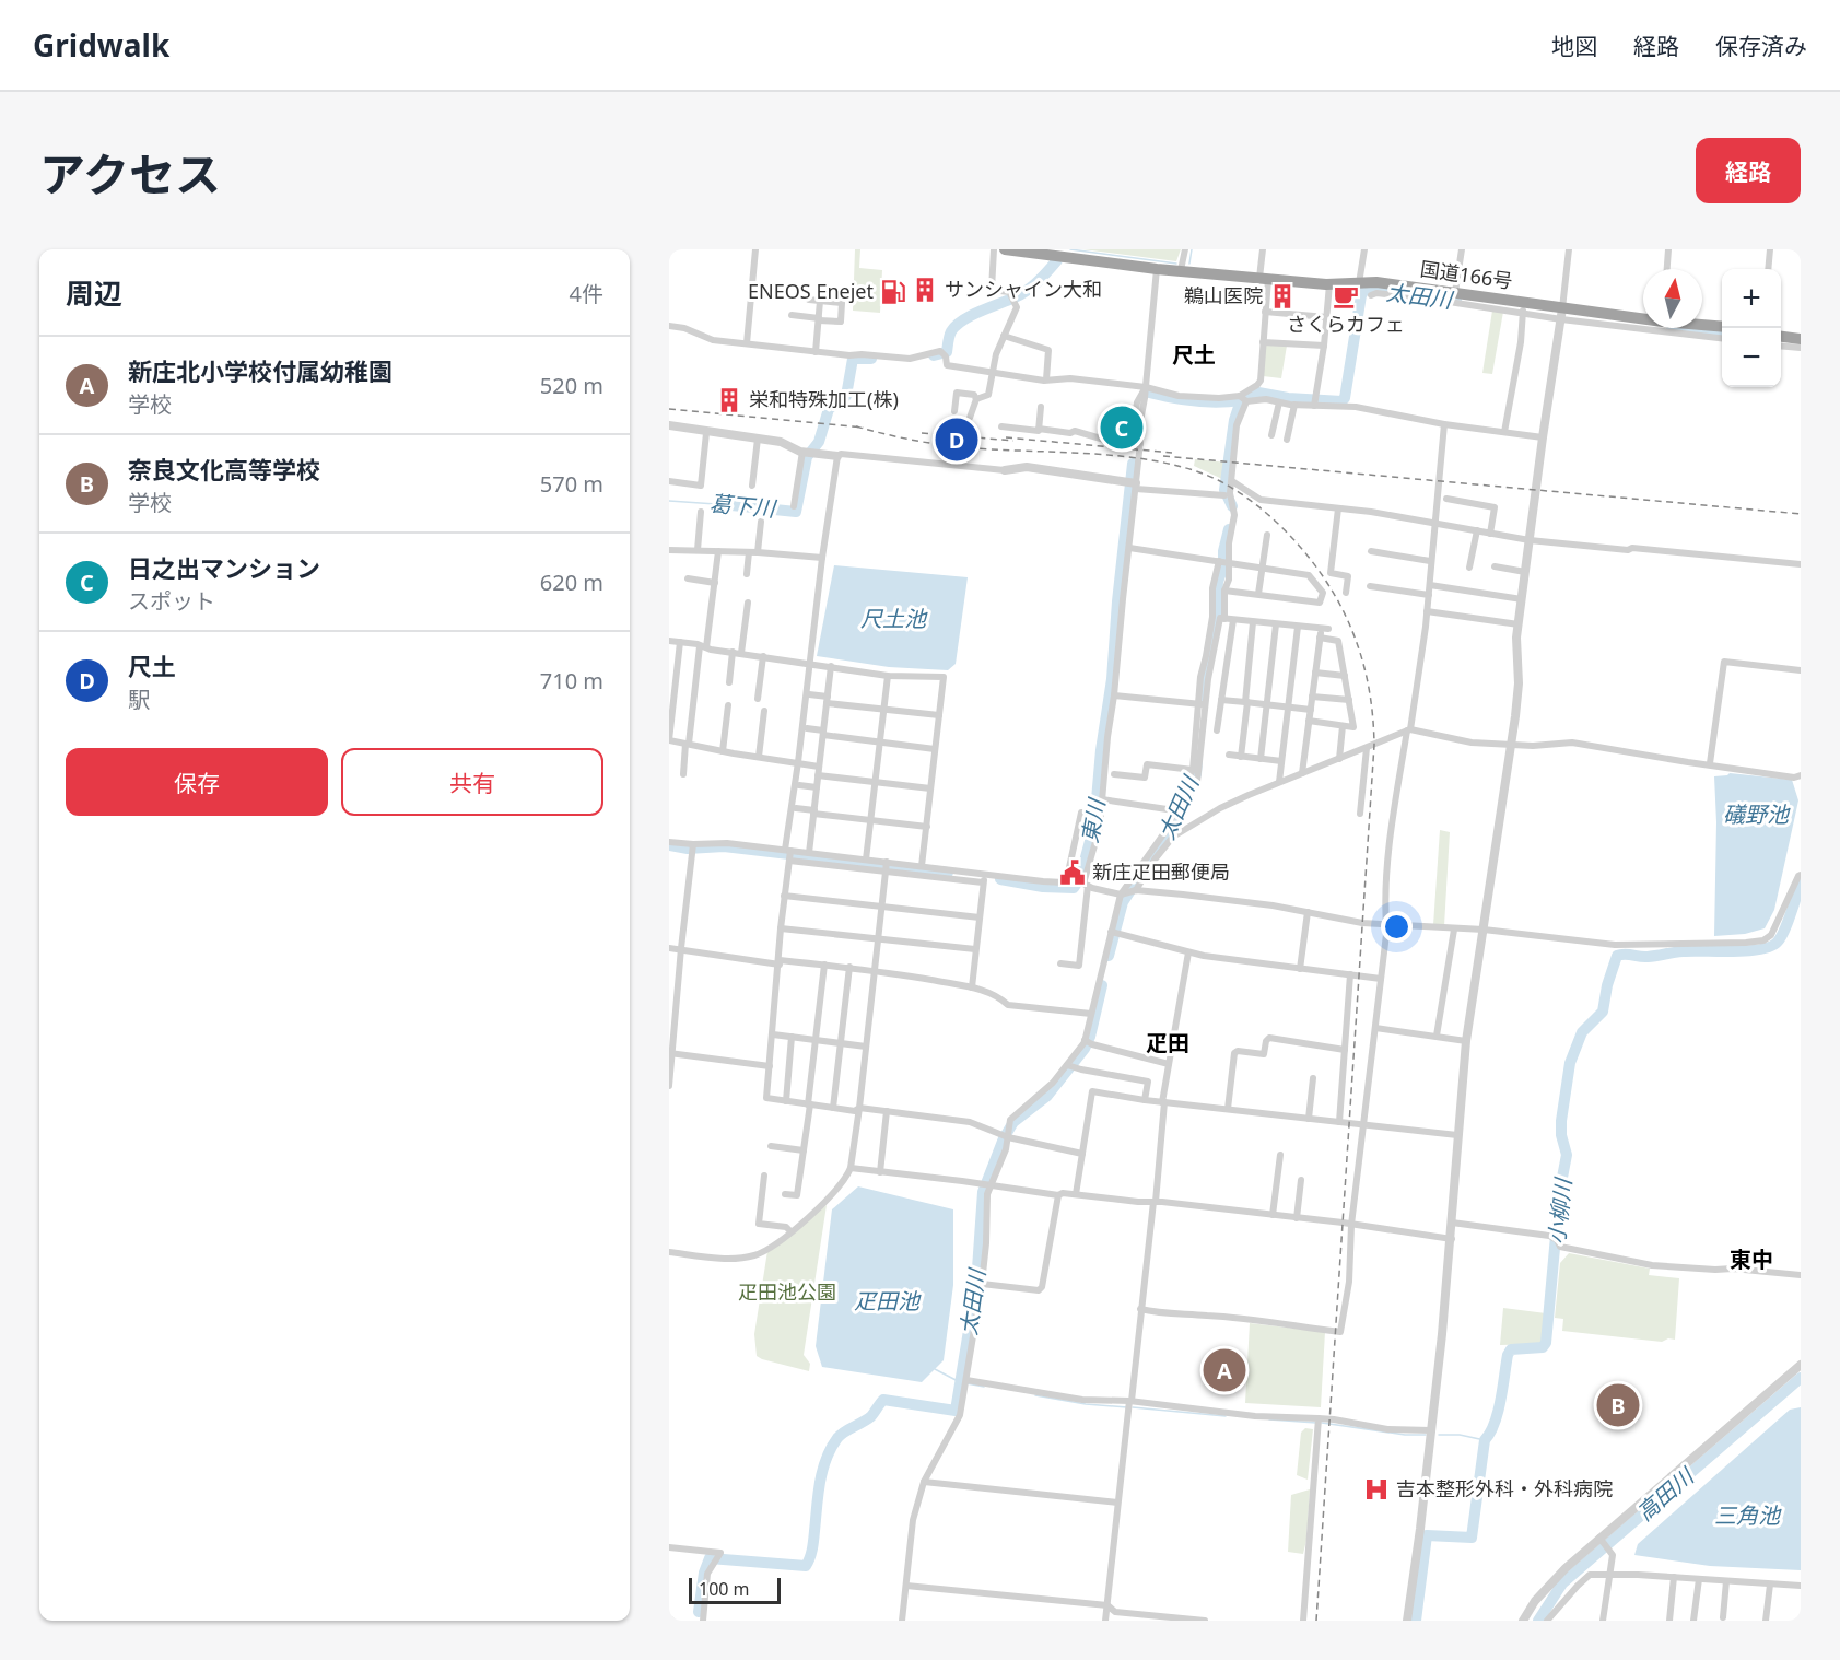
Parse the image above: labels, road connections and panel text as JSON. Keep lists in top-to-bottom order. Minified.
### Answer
{"streets":{"highway":["国道166号"]},"districts":["尺土","疋田","東中"],"water":["太田川","葛下川","尺土池","礒野池","東川","小柳川","疋田池","高田川","三角池"],"parks":["疋田池公園"],"places":{"building":["サンシャイン大和","鵜山医院","栄和特殊加工(株)"],"fuel station":["ENEOS Enejet"],"cafe":["さくらカフェ"],"public building":["新庄疋田郵便局"],"hospital":["吉本整形外科・外科病院"]},"scale_bar":"100 m","north":"top","page":{"header":"Gridwalk","nav":["地図","経路","保存済み"],"title":"アクセス","buttons":["経路",["保存","共有"]],"heading":["周辺","4件"],"map_buttons":["+","−"],"list":[{"mark":"A","name":"新庄北小学校付属幼稚園","note":"学校","value":"520 m"},{"mark":"B","name":"奈良文化高等学校","note":"学校","value":"570 m"},{"mark":"C","name":"日之出マンション","note":"スポット","value":"620 m"},{"mark":"D","name":"尺土","note":"駅","value":"710 m"}],"pins":["C","D","A","B"],"scale":"100 m"}}
